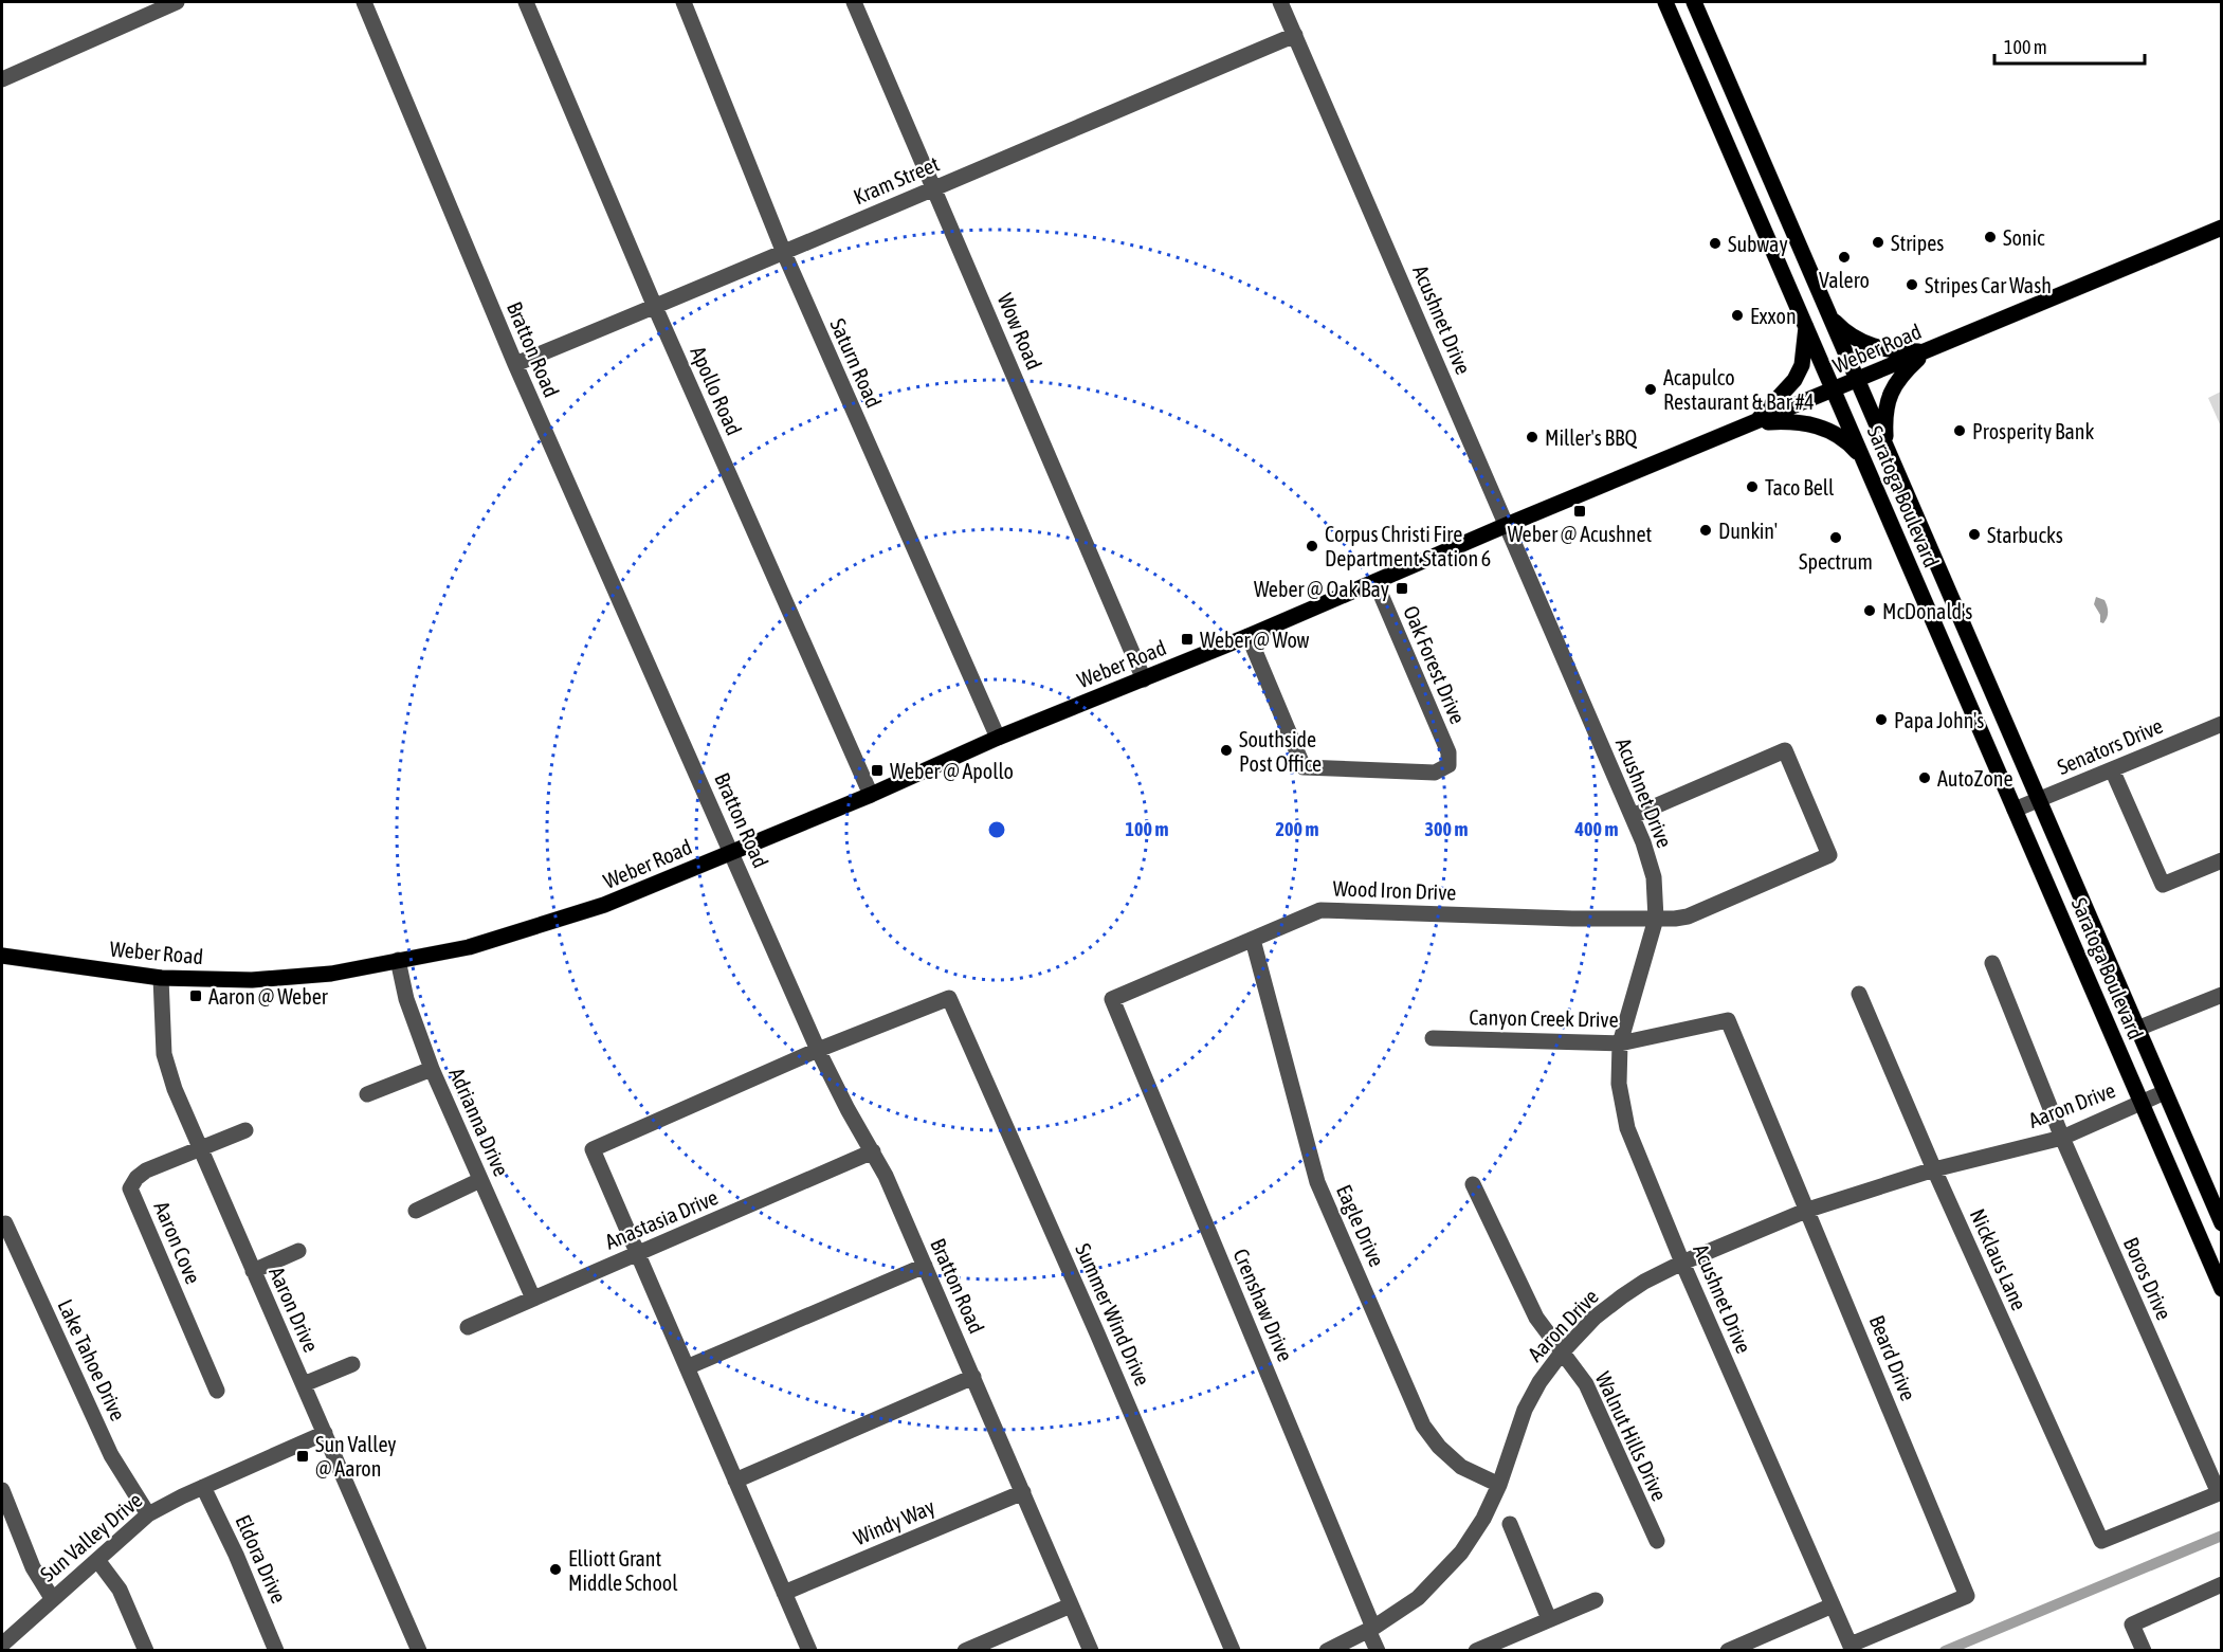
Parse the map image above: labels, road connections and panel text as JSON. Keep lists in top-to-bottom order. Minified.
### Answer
{"streets":{"main road":["Weber Road","Saratoga Boulevard"],"street":["Kram Street","Acushnet Drive","Wow Road","Bratton Road","Saturn Road","Apollo Road","Oak Forest Drive","Senators Drive","Wood Iron Drive","Canyon Creek Drive","Aaron Drive","Adrianna Drive","Anastasia Drive","Eagle Drive","Aaron Cove","Nicklaus Lane","Boros Drive","Crenshaw Drive","Summer Wind Drive","Beard Drive","Lake Tahoe Drive","Walnut Hills Drive","Windy Way","Sun Valley Drive","Eldora Drive"]},"crossings":[["Kram Street","Acushnet Drive"],["Kram Street","Wow Road"],["Kram Street","Bratton Road"],["Kram Street","Saturn Road"],["Kram Street","Apollo Road"],["Acushnet Drive","Weber Road"],["Acushnet Drive","Wood Iron Drive"],["Acushnet Drive","Canyon Creek Drive"],["Acushnet Drive","Aaron Drive"],["Acushnet Drive","Beard Drive"],["Wow Road","Weber Road"],["Weber Road","Bratton Road"],["Weber Road","Saturn Road"],["Weber Road","Apollo Road"],["Weber Road","Saratoga Boulevard"],["Weber Road","Oak Forest Drive"],["Weber Road","Aaron Drive"],["Weber Road","Adrianna Drive"],["Bratton Road","Anastasia Drive"],["Bratton Road","Summer Wind Drive"],["Bratton Road","Windy Way"],["Saratoga Boulevard","Senators Drive"],["Saratoga Boulevard","Aaron Drive"],["Wood Iron Drive","Eagle Drive"],["Wood Iron Drive","Crenshaw Drive"],["Canyon Creek Drive","Beard Drive"],["Aaron Drive","Eagle Drive"],["Aaron Drive","Aaron Cove"],["Aaron Drive","Nicklaus Lane"],["Aaron Drive","Boros Drive"],["Aaron Drive","Crenshaw Drive"],["Aaron Drive","Beard Drive"],["Aaron Drive","Walnut Hills Drive"],["Aaron Drive","Sun Valley Drive"],["Adrianna Drive","Anastasia Drive"],["Nicklaus Lane","Boros Drive"],["Lake Tahoe Drive","Sun Valley Drive"],["Sun Valley Drive","Eldora Drive"]],"places":{"other":["Sonic","Stripes","Subway","Valero","Stripes Car Wash","Exxon","Acapulco Restaurant & Bar #4","Prosperity Bank","Miller's BBQ","Taco Bell","Dunkin'","Starbucks","Spectrum","Corpus Christi Fire Department Station 6","McDonald's","Papa John's","Southside Post Office","AutoZone","Elliott Grant Middle School"],"transit":["Weber @ Acushnet","Weber @ Oak Bay","Weber @ Wow","Weber @ Apollo","Aaron @ Weber","Sun Valley @ Aaron"]},"scale_bar":"100 m","rings":["100 m","200 m","300 m","400 m"]}
